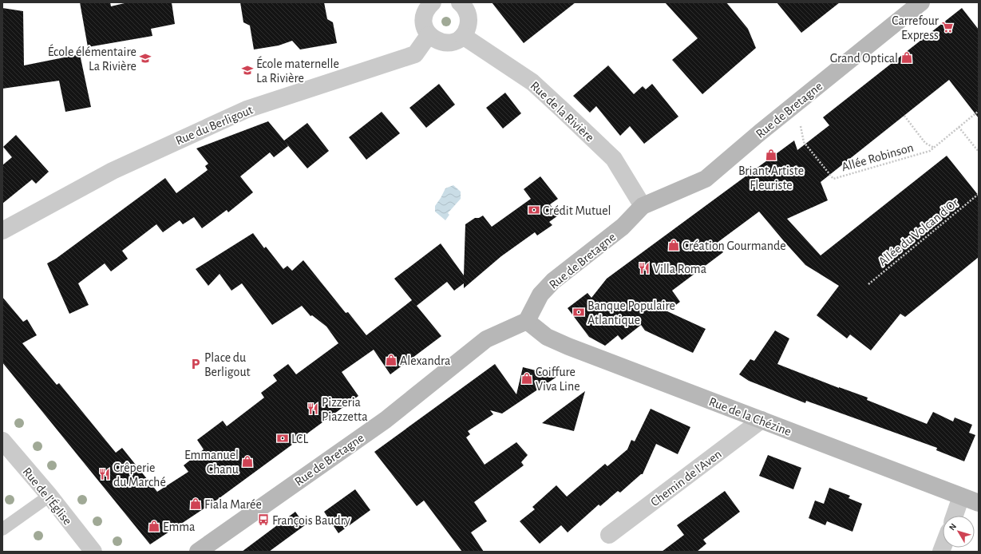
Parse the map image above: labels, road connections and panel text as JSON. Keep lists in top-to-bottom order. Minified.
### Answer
{"streets":{"main road":["Rue de Bretagne","Rue de la Chézine"],"street":["Rue de la Rivière","Rue du Berligout","Chemin de l'Aven","Rue de l'Église"],"path":["Allée Robinson","Allée du Volcan d'Or"]},"crossings":[["Rue de Bretagne","Rue de la Rivière"],["Rue de Bretagne","Allée Robinson"],["Rue de Bretagne","Rue de la Chézine"],["Rue de la Chézine","Chemin de l'Aven"]],"places":{"supermarket":["Carrefour Express"],"shop":["Grand Optical","Briant Artiste Fleuriste","Création Gourmande","Alexandra","Coiffure Viva Line","Emmanuel Chanu","Fiala Marée","Emma"],"school or university":["École élémentaire La Rivière","École maternelle La Rivière"],"bank":["Crédit Mutuel","Banque Populaire Atlantique","LCL"],"restaurant":["Villa Roma","Pizzeria Piazzetta","Crêperie du Marché"],"parking":["Place du Berligout"],"bus stop":["François Baudry"]},"north":"top left"}
